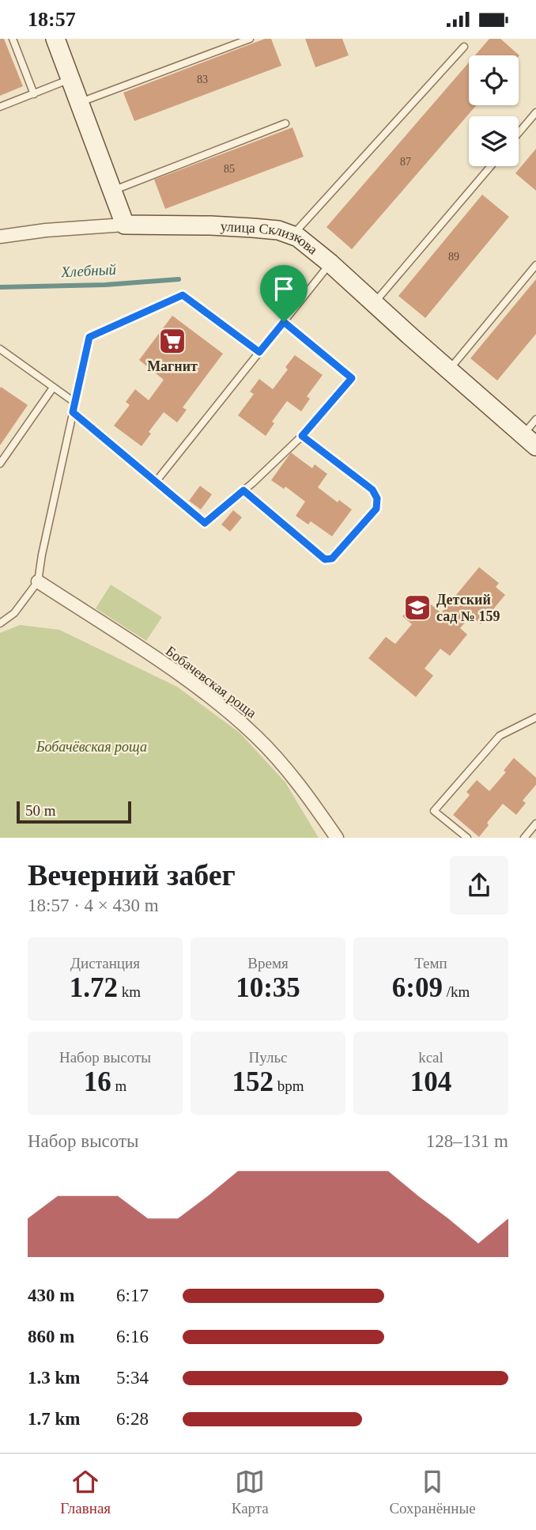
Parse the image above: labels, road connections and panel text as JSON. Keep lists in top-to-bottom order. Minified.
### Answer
{"streets":{"street":["улица Склизкова","Бобачевская роща"]},"water":["Хлебный"],"parks":["Бобачёвская роща"],"places":{"supermarket":["Магнит"],"school or university":["Детский сад № 159"]},"house_numbers":["83","87","85","89"],"scale_bar":"50 m","page":{"status":"18:57","scale":"50 m","heading":["Вечерний забег","18:57 · 4 × 430 m"],"stats":[["Дистанция","1.72 km"],["Время","10:35"],["Темп","6:09 /km"],["Набор высоты","16 m"],["Пульс","152 bpm"],["kcal","104"]],"chart":["Набор высоты","128–131 m"],"list":[{"name":"430 m","note":"6:17"},{"name":"860 m","note":"6:16"},{"name":"1.3 km","note":"5:34"},{"name":"1.7 km","note":"6:28"}],"tabs":["Главная","Карта","Сохранённые"]}}
